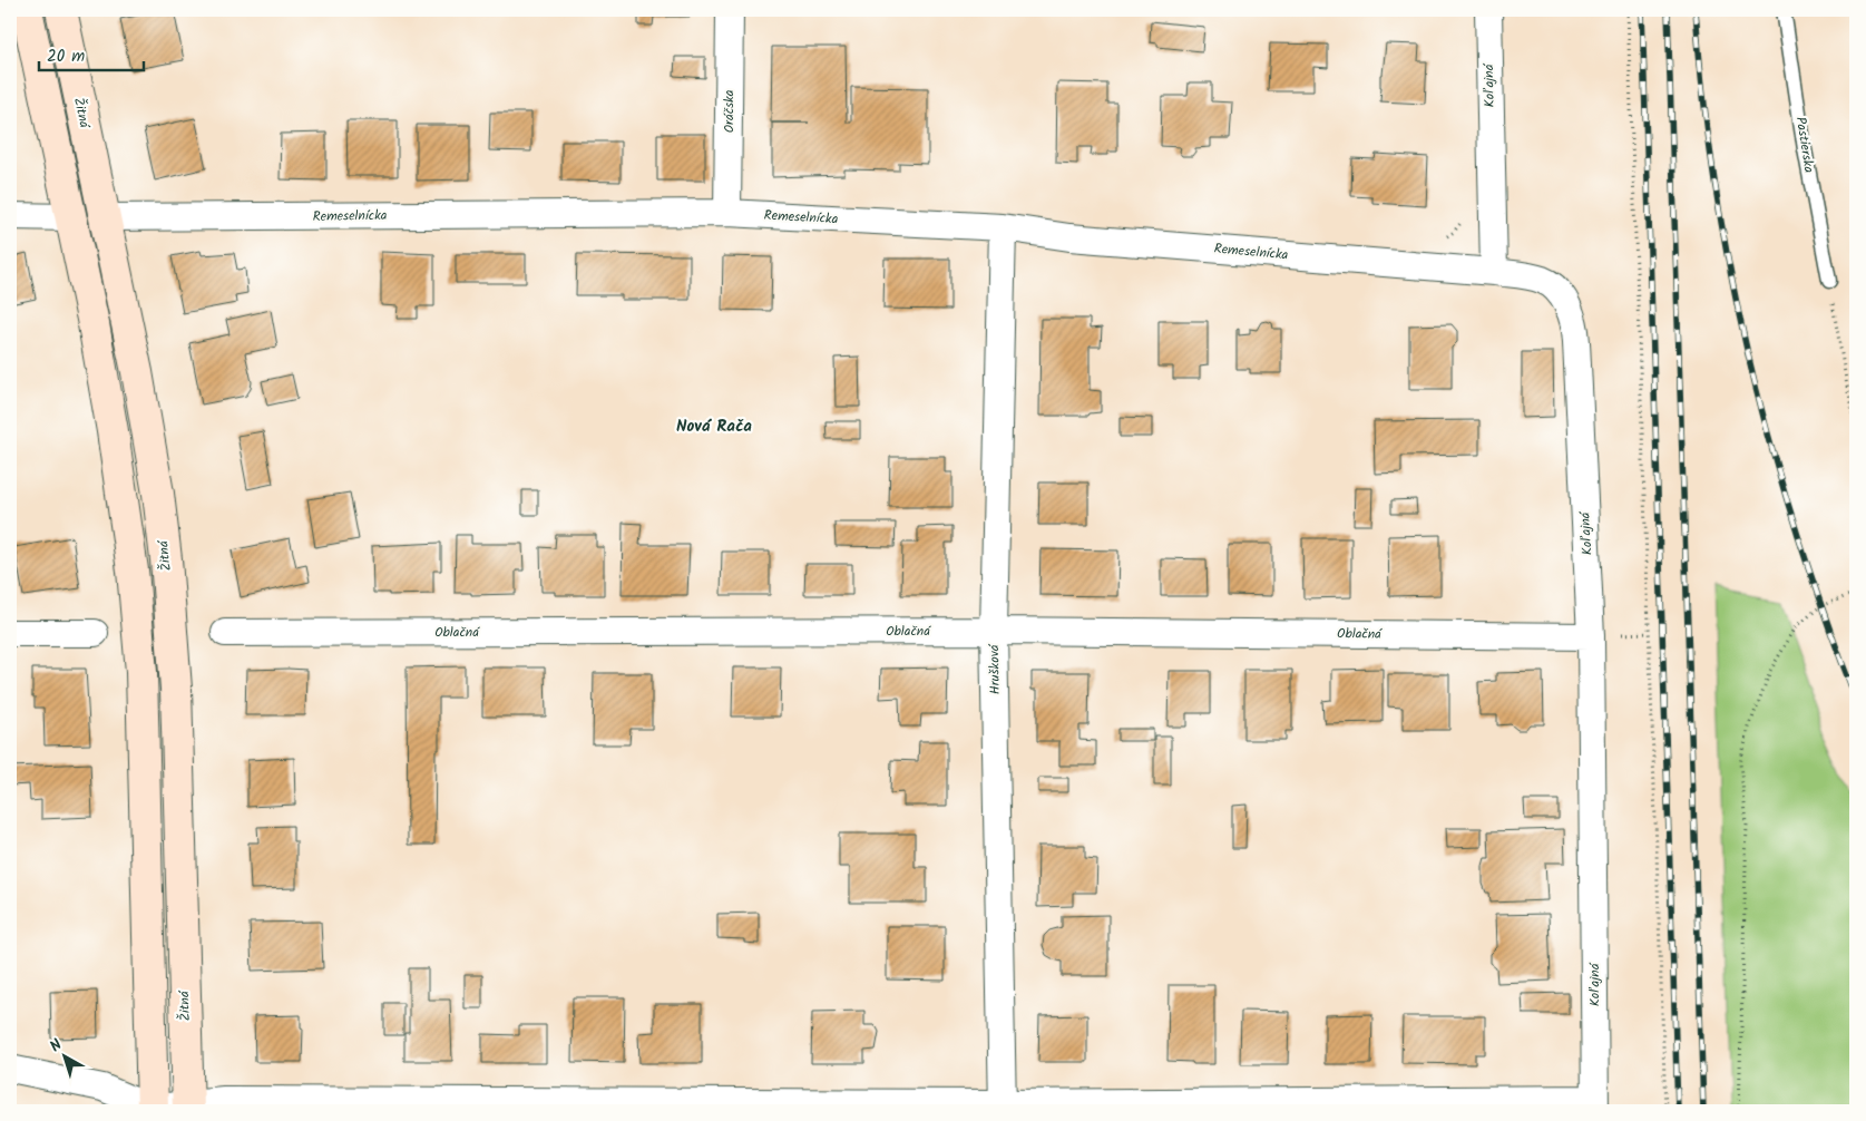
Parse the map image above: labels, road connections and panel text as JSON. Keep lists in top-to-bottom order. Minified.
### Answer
{"streets":{"main road":["Žitná"],"street":["Koľajná","Oráčska","Remeselnícka","Oblačná","Hrušková"],"lane":["Pastierska"]},"crossings":[["Koľajná","Remeselnícka"],["Koľajná","Oblačná"],["Oráčska","Remeselnícka"],["Žitná","Remeselnícka"],["Remeselnícka","Hrušková"],["Oblačná","Hrušková"]],"districts":["Nová Rača"],"scale_bar":"20 m","north":"top left"}
